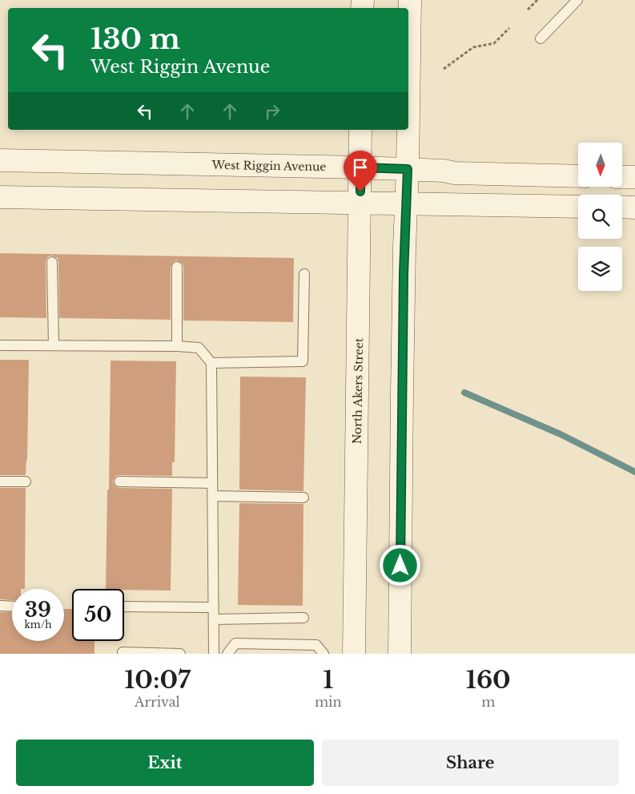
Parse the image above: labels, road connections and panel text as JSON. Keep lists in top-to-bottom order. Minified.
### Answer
{"streets":{"main road":["West Riggin Avenue","North Akers Street"]},"crossings":[["West Riggin Avenue","North Akers Street"]],"north":"bottom","page":{"turn":["130 m","West Riggin Avenue"],"speed":"39 km/h","limit":"50","eta":["10:07","Arrival","1","min","160","m"],"buttons":["Exit","Share"]}}
